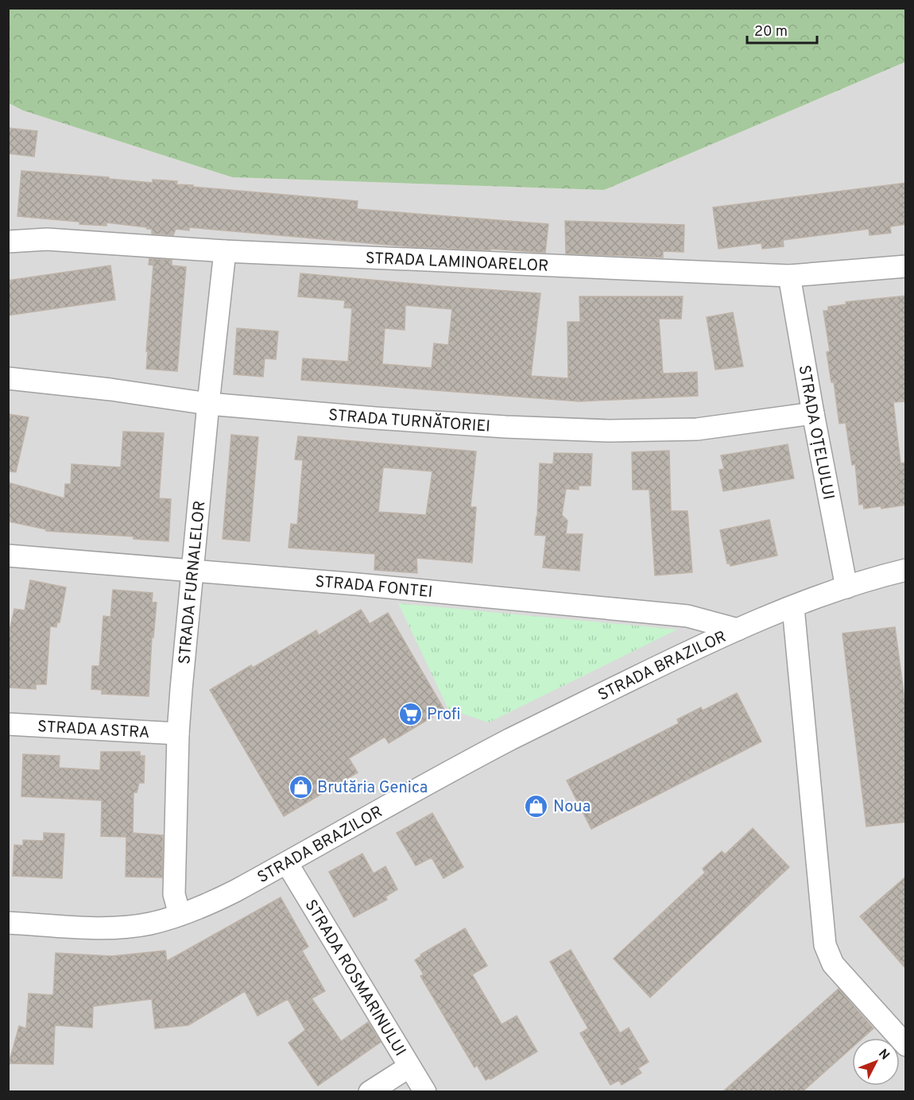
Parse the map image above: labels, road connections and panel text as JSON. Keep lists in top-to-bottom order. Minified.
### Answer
{"streets":{"street":["STRADA LAMINOARELOR","STRADA TURNĂTORIEI","STRADA OȚELULUI","STRADA FURNALELOR","STRADA FONTEI","STRADA BRAZILOR","STRADA ASTRA","STRADA ROSMARINULUI"]},"crossings":[["STRADA LAMINOARELOR","STRADA OȚELULUI"],["STRADA LAMINOARELOR","STRADA FURNALELOR"],["STRADA TURNĂTORIEI","STRADA OȚELULUI"],["STRADA TURNĂTORIEI","STRADA FURNALELOR"],["STRADA OȚELULUI","STRADA BRAZILOR"],["STRADA FURNALELOR","STRADA FONTEI"],["STRADA FURNALELOR","STRADA BRAZILOR"],["STRADA FURNALELOR","STRADA ASTRA"],["STRADA FONTEI","STRADA BRAZILOR"],["STRADA BRAZILOR","STRADA ROSMARINULUI"]],"places":{"supermarket":["Profi"],"shop":["Brutăria Genica","Noua"]},"scale_bar":"20 m","north":"top right"}
